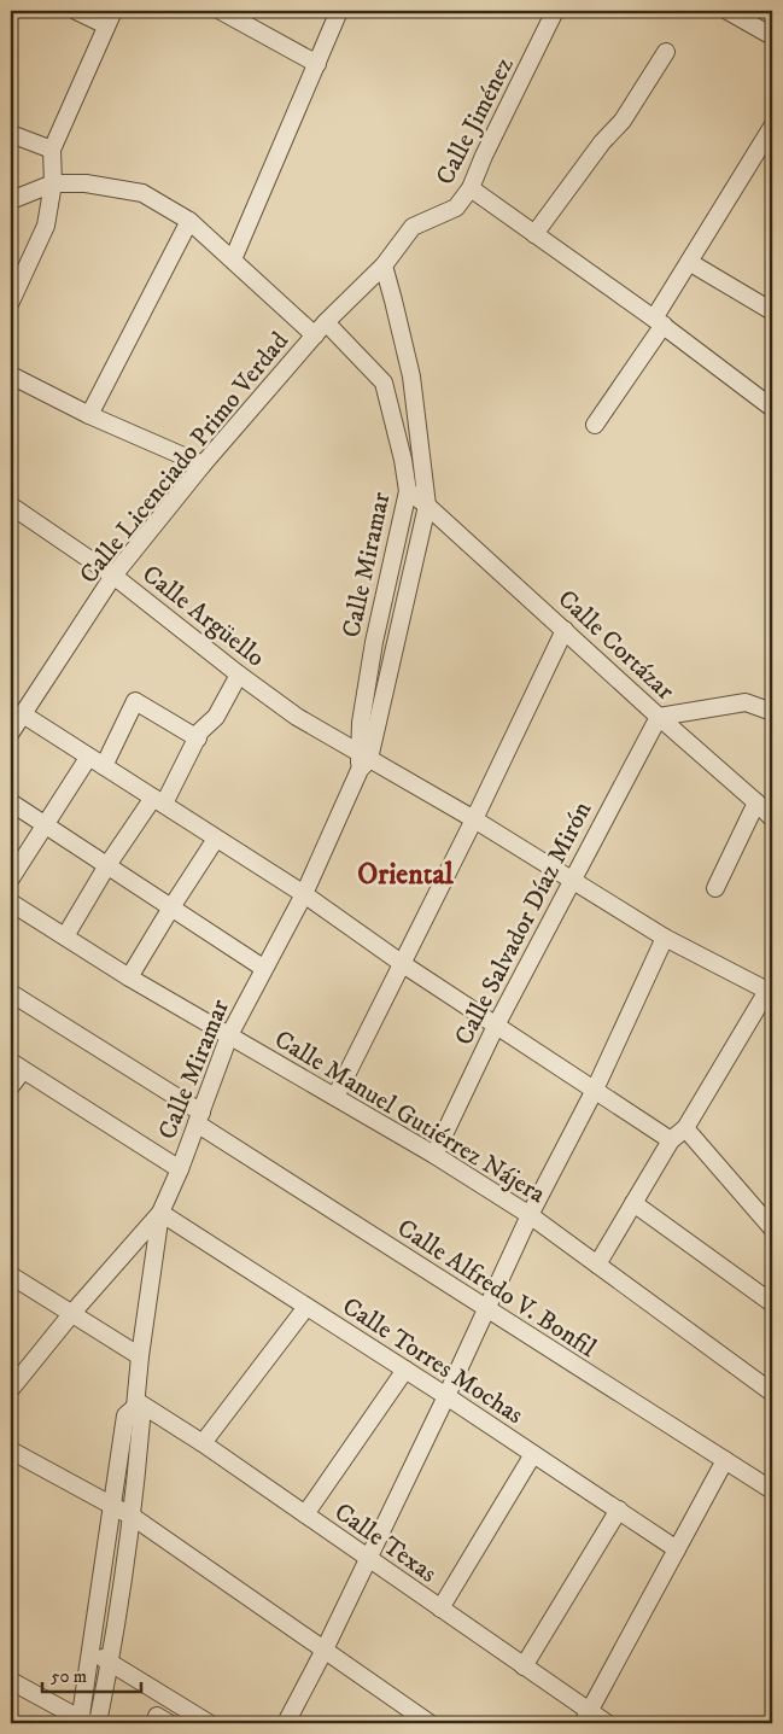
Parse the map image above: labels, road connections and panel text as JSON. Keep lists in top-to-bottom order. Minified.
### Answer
{"streets":{"street":["Calle Jiménez","Calle Licenciado Primo Verdad","Calle Miramar","Calle Argüello","Calle Cortázar","Calle Salvador Díaz Mirón","Calle Manuel Gutiérrez Nájera","Calle Alfredo V. Bonfil","Calle Torres Mochas","Calle Texas"]},"crossings":[["Calle Jiménez","Calle Licenciado Primo Verdad"],["Calle Jiménez","Calle Miramar"],["Calle Licenciado Primo Verdad","Calle Miramar"],["Calle Licenciado Primo Verdad","Calle Argüello"],["Calle Miramar","Calle Argüello"],["Calle Miramar","Calle Cortázar"],["Calle Miramar","Calle Manuel Gutiérrez Nájera"],["Calle Miramar","Calle Alfredo V. Bonfil"],["Calle Miramar","Calle Torres Mochas"],["Calle Miramar","Calle Texas"],["Calle Argüello","Calle Salvador Díaz Mirón"],["Calle Cortázar","Calle Salvador Díaz Mirón"],["Calle Salvador Díaz Mirón","Calle Manuel Gutiérrez Nájera"]],"districts":["Oriental"],"scale_bar":"50 m"}
